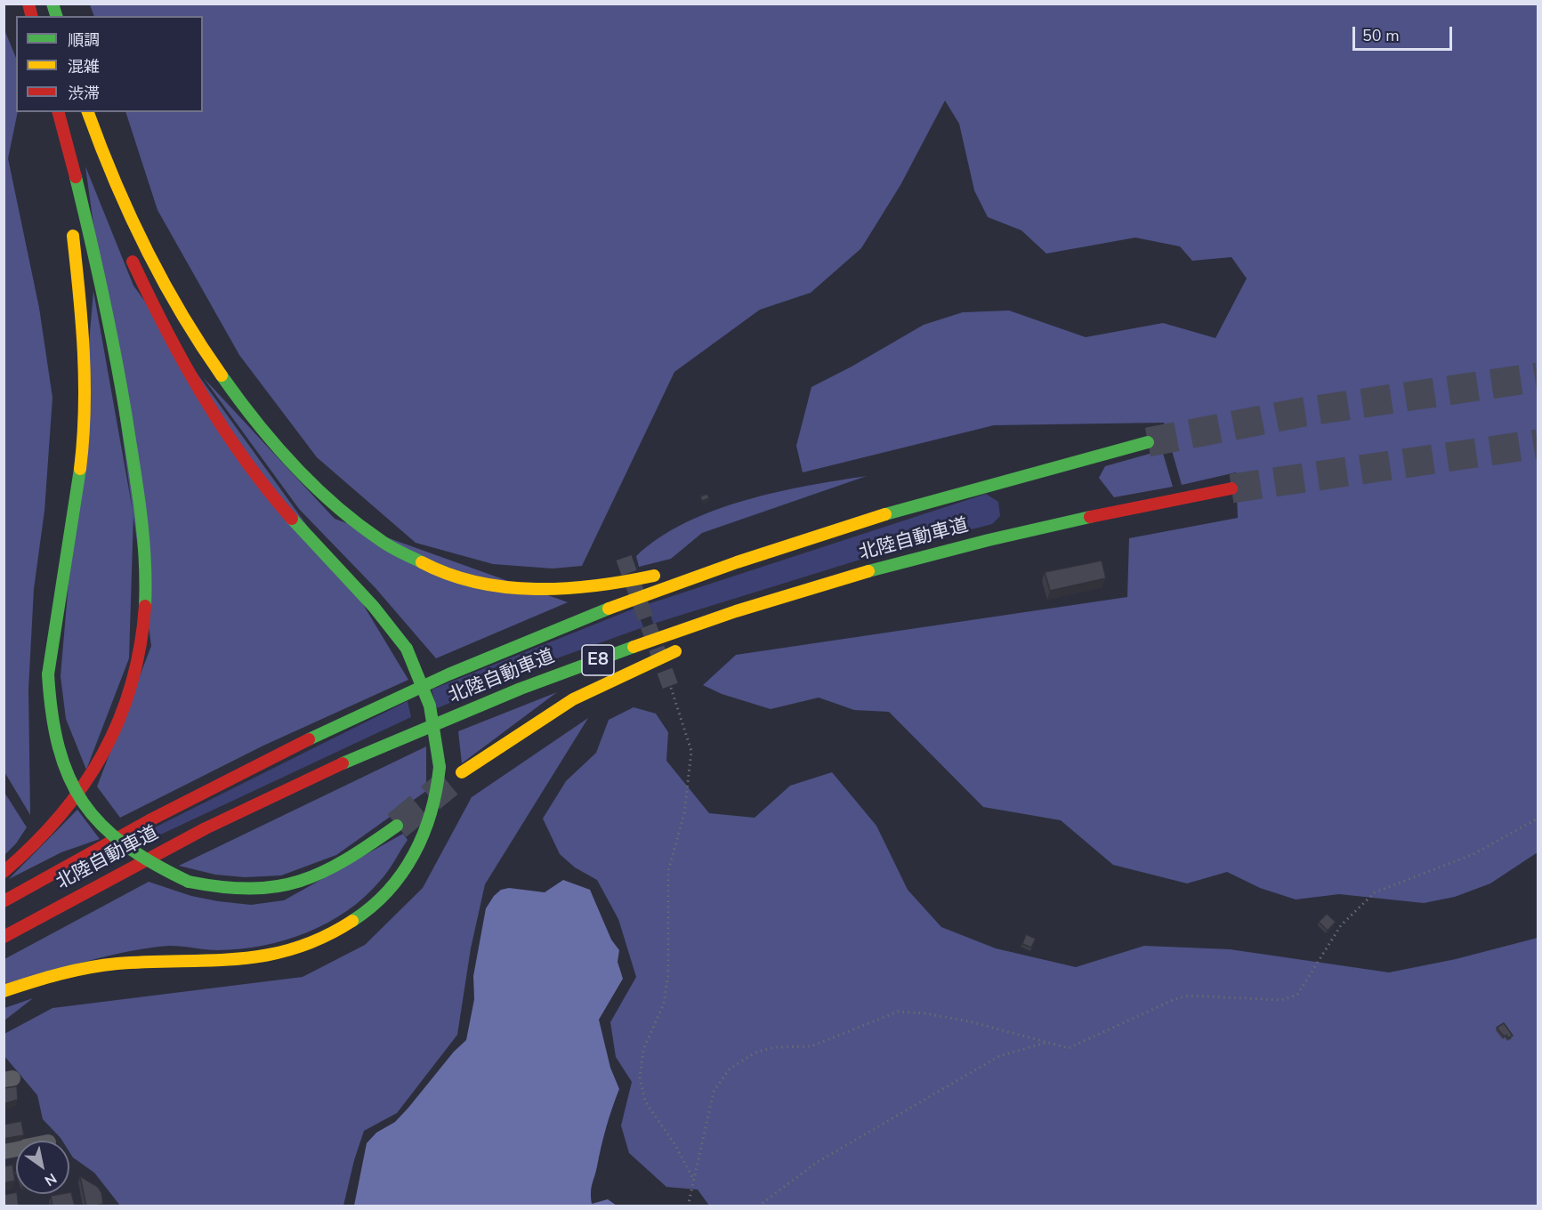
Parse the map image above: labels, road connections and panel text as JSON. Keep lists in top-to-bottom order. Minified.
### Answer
{"streets":{"highway":["北陸自動車道","E8"]},"legend":["順調","混雑","渋滞"],"scale_bar":"50 m","north":"bottom right"}
